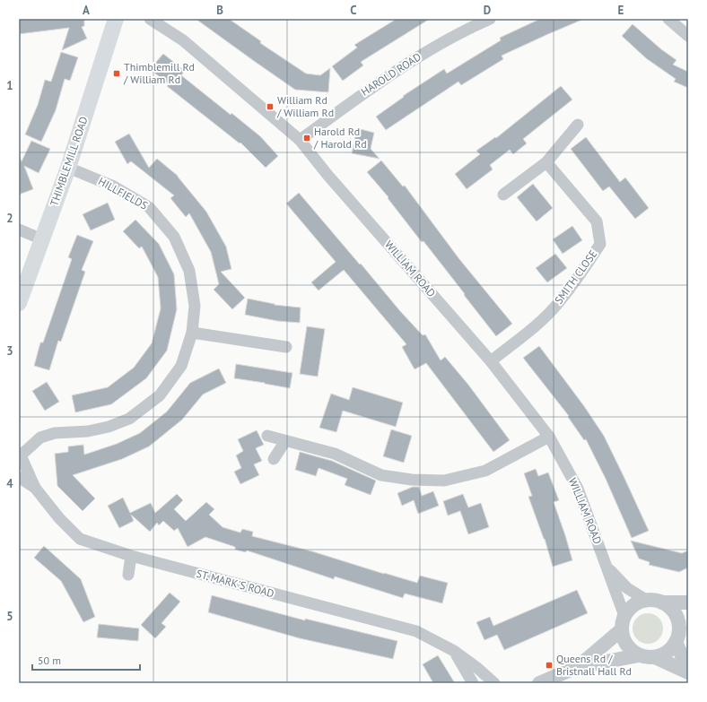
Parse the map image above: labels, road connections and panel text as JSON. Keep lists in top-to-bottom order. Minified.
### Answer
{"streets":{"main road":["THIMBLEMILL ROAD"],"street":["HAROLD ROAD","HILLFIELDS","WILLIAM ROAD","SMITH CLOSE","ST. MARK'S ROAD"]},"crossings":[["HAROLD ROAD","WILLIAM ROAD"],["THIMBLEMILL ROAD","HILLFIELDS"],["HILLFIELDS","ST. MARK'S ROAD"],["WILLIAM ROAD","SMITH CLOSE"]],"places":{"transit":["Thimblemill Rd / William Rd","William Rd / William Rd","Harold Rd / Harold Rd","Queens Rd / Bristnall Hall Rd"]},"scale_bar":"50 m","grid":{"columns":["A","B","C","D","E"],"rows":["1","2","3","4","5"]}}
